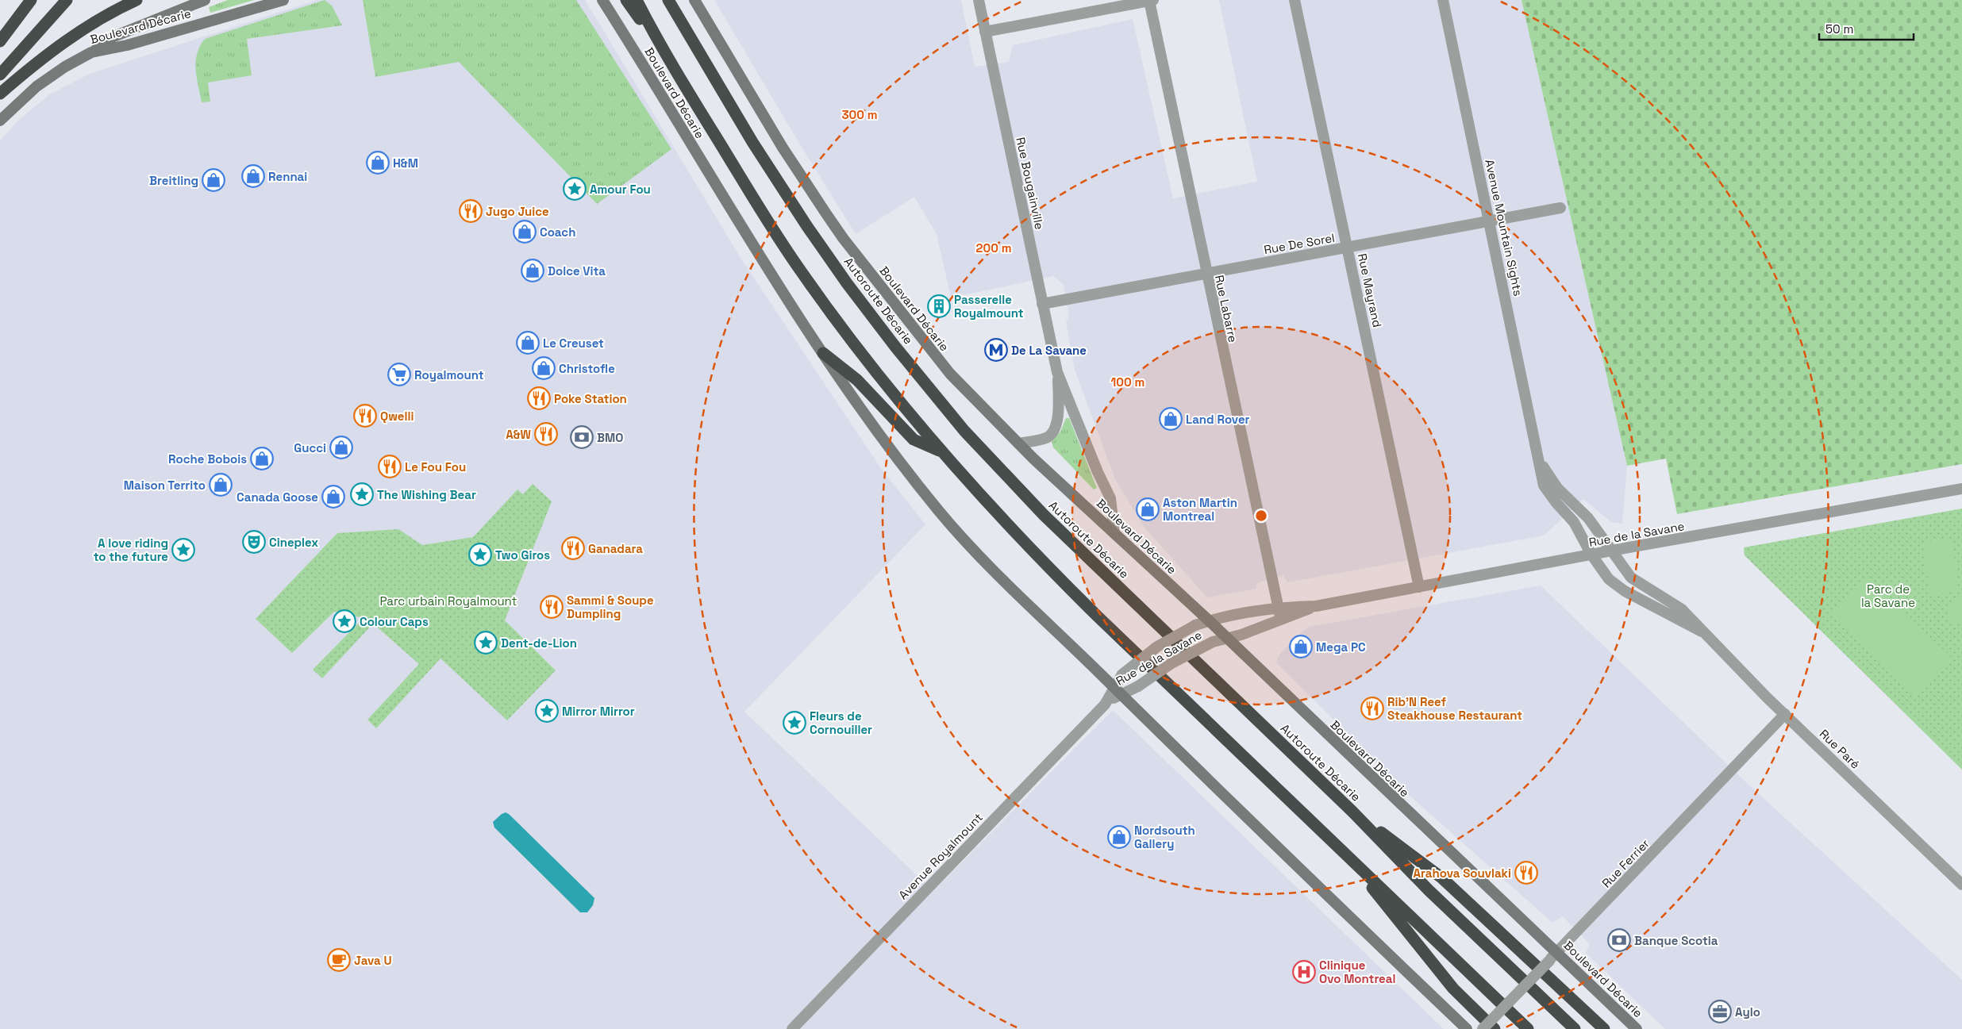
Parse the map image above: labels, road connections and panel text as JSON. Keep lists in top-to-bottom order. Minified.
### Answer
{"streets":{"highway":["Autoroute Décarie"],"main road":["Boulevard Décarie"],"street":["Rue Bougainville","Avenue Mountain Sights","Rue De Sorel","Rue Mayrand","Rue Labarre","Rue de la Savane","Rue Paré","Avenue Royalmount","Rue Ferrier"]},"crossings":[["Boulevard Décarie","Rue Bougainville"],["Boulevard Décarie","Rue de la Savane"],["Boulevard Décarie","Rue Ferrier"],["Rue Bougainville","Rue De Sorel"],["Avenue Mountain Sights","Rue De Sorel"],["Avenue Mountain Sights","Rue de la Savane"],["Avenue Mountain Sights","Rue Paré"],["Rue De Sorel","Rue Mayrand"],["Rue De Sorel","Rue Labarre"],["Rue Mayrand","Rue de la Savane"],["Rue Labarre","Rue de la Savane"],["Rue de la Savane","Avenue Royalmount"],["Rue Paré","Rue Ferrier"]],"parks":["Parc de la Savane","Parc urbain Royalmount"],"places":{"shop":["H&M","Rennai","Breitling","Coach","Dolce Vita","Le Creuset","Christofle","Land Rover","Gucci","Roche Bobois","Maison Territo","Canada Goose","Aston Martin Montreal","Mega PC","Nordsouth Gallery"],"place":["Amour Fou","The Wishing Bear","A love riding to the future","Two Giros","Colour Caps","Dent-de-Lion","Mirror Mirror","Fleurs de Cornouiller"],"restaurant":["Jugo Juice","Poke Station","Qwelli","A&W","Le Fou Fou","Ganadara","Sammi & Soupe Dumpling","Rib'N Reef Steakhouse Restaurant","Arahova Souvlaki"],"building":["Passerelle Royalmount"],"metro station":["De La Savane"],"supermarket":["Royalmount"],"bank":["BMO","Banque Scotia"],"theatre":["Cineplex"],"cafe":["Java U"],"hospital":["Clinique Ovo Montreal"],"office":["Aylo"]},"scale_bar":"50 m","rings":["300 m","200 m","100 m"]}
